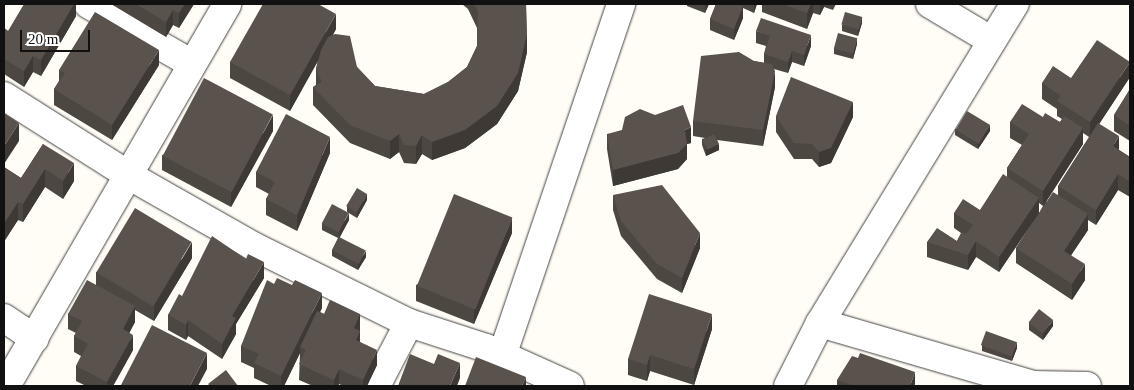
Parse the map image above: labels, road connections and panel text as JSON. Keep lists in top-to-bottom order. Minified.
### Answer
{"scale_bar":"20 m"}
